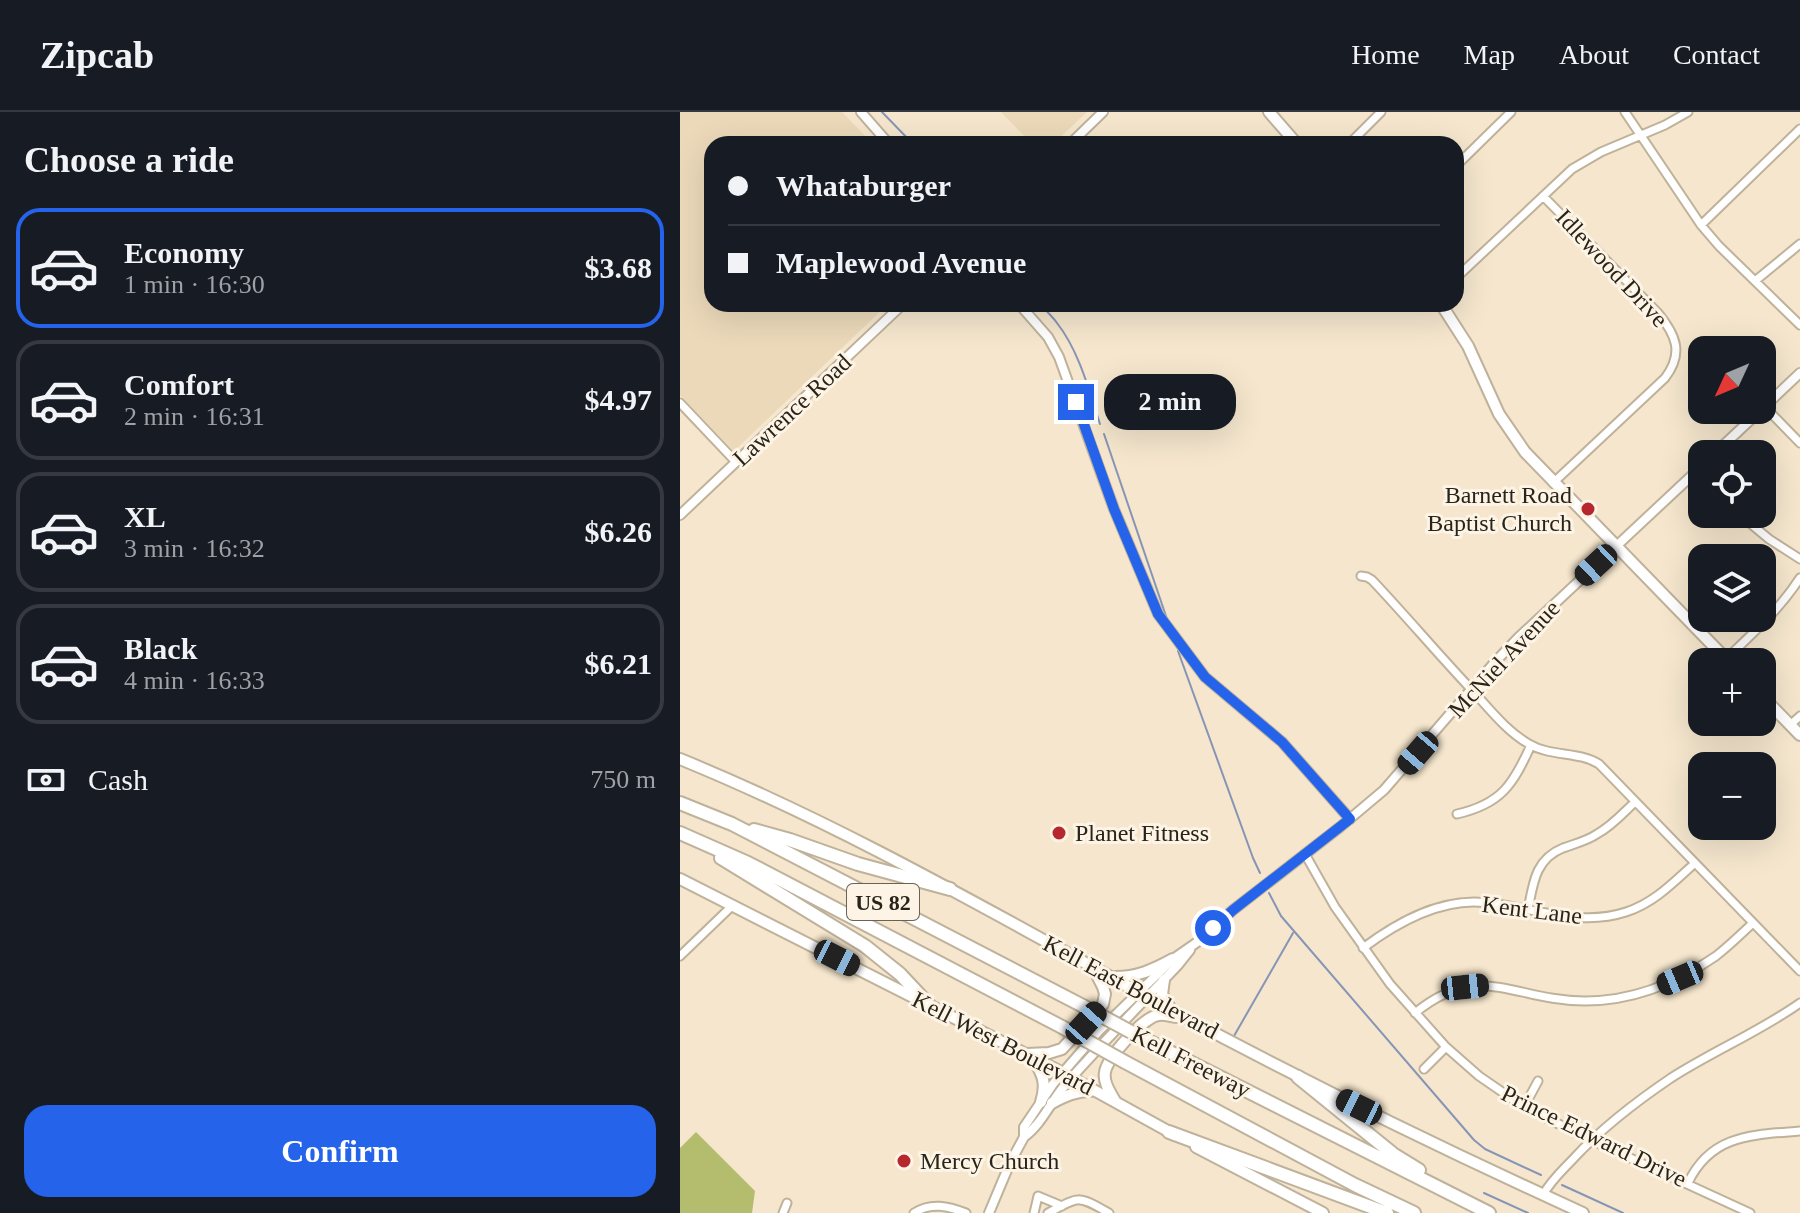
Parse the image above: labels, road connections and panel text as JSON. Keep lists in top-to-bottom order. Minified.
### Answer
{"streets":{"highway":["US 82","Kell Freeway"],"main road":["Kell East Boulevard","Kell West Boulevard"],"street":["Idlewood Drive","Lawrence Road","McNiel Avenue","Kent Lane","Prince Edward Drive"]},"crossings":[["McNiel Avenue","Kell East Boulevard"],["McNiel Avenue","Kell West Boulevard"],["McNiel Avenue","Prince Edward Drive"],["Kent Lane","Prince Edward Drive"]],"places":["Barnett Road Baptist Church","Planet Fitness","Mercy Church"],"north":"bottom left","page":{"header":"Zipcab","nav":["Home","Map","About","Contact"],"heading":"Choose a ride","banner":["Whataburger","Maplewood Avenue"],"list":[{"name":"Economy","note":"1 min · 16:30","value":"$3.68"},{"name":"Comfort","note":"2 min · 16:31","value":"$4.97"},{"name":"XL","note":"3 min · 16:32","value":"$6.26"},{"name":"Black","note":"4 min · 16:33","value":"$6.21"}],"map_buttons":["+","−"],"bubble":"2 min","pay":["Cash","750 m"],"buttons":"Confirm"}}
